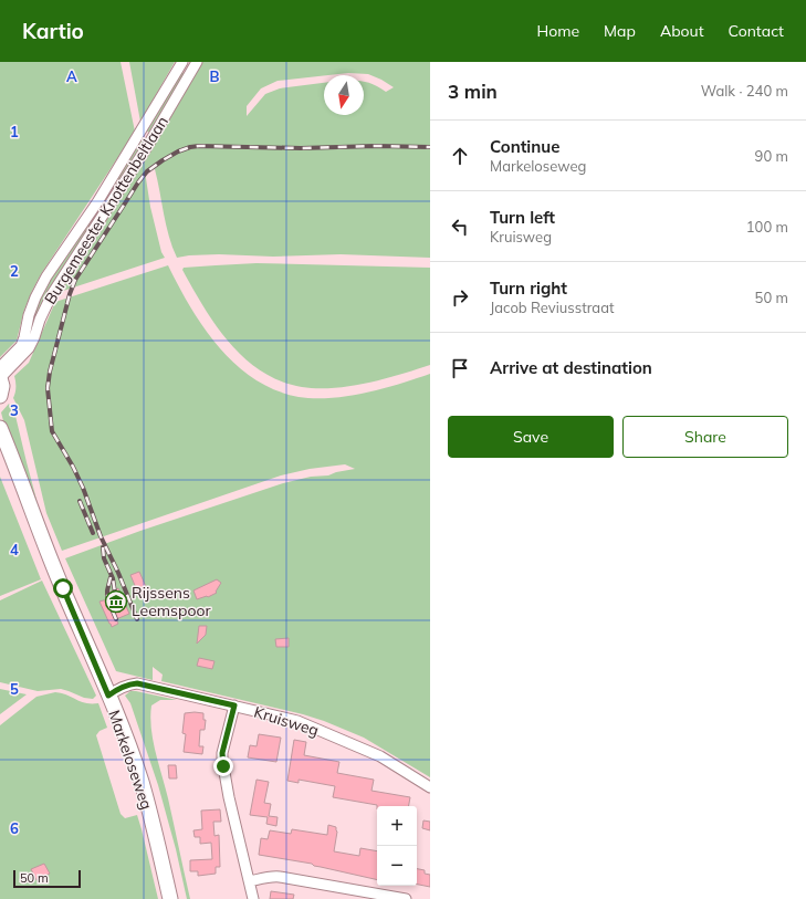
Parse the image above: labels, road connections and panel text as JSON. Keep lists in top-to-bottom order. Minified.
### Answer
{"streets":{"main road":["Markeloseweg"],"street":["Burgemeester Knottenbeltlaan","Kruisweg"]},"crossings":[["Kruisweg","Markeloseweg"]],"places":{"museum":["Rijssens Leemspoor"]},"scale_bar":"50 m","north":"bottom","page":{"header":"Kartio","nav":["Home","Map","About","Contact"],"heading":["3 min","Walk · 240 m"],"list":[["Continue","Markeloseweg","90 m"],["Turn left","Kruisweg","100 m"],["Turn right","Jacob Reviusstraat","50 m"],"Arrive at destination"],"buttons":["Save","Share"],"map_buttons":["+","−"],"scale":"50 m"},"grid":{"columns":["A","B"],"rows":["1","2","3","4","5","6"]}}
